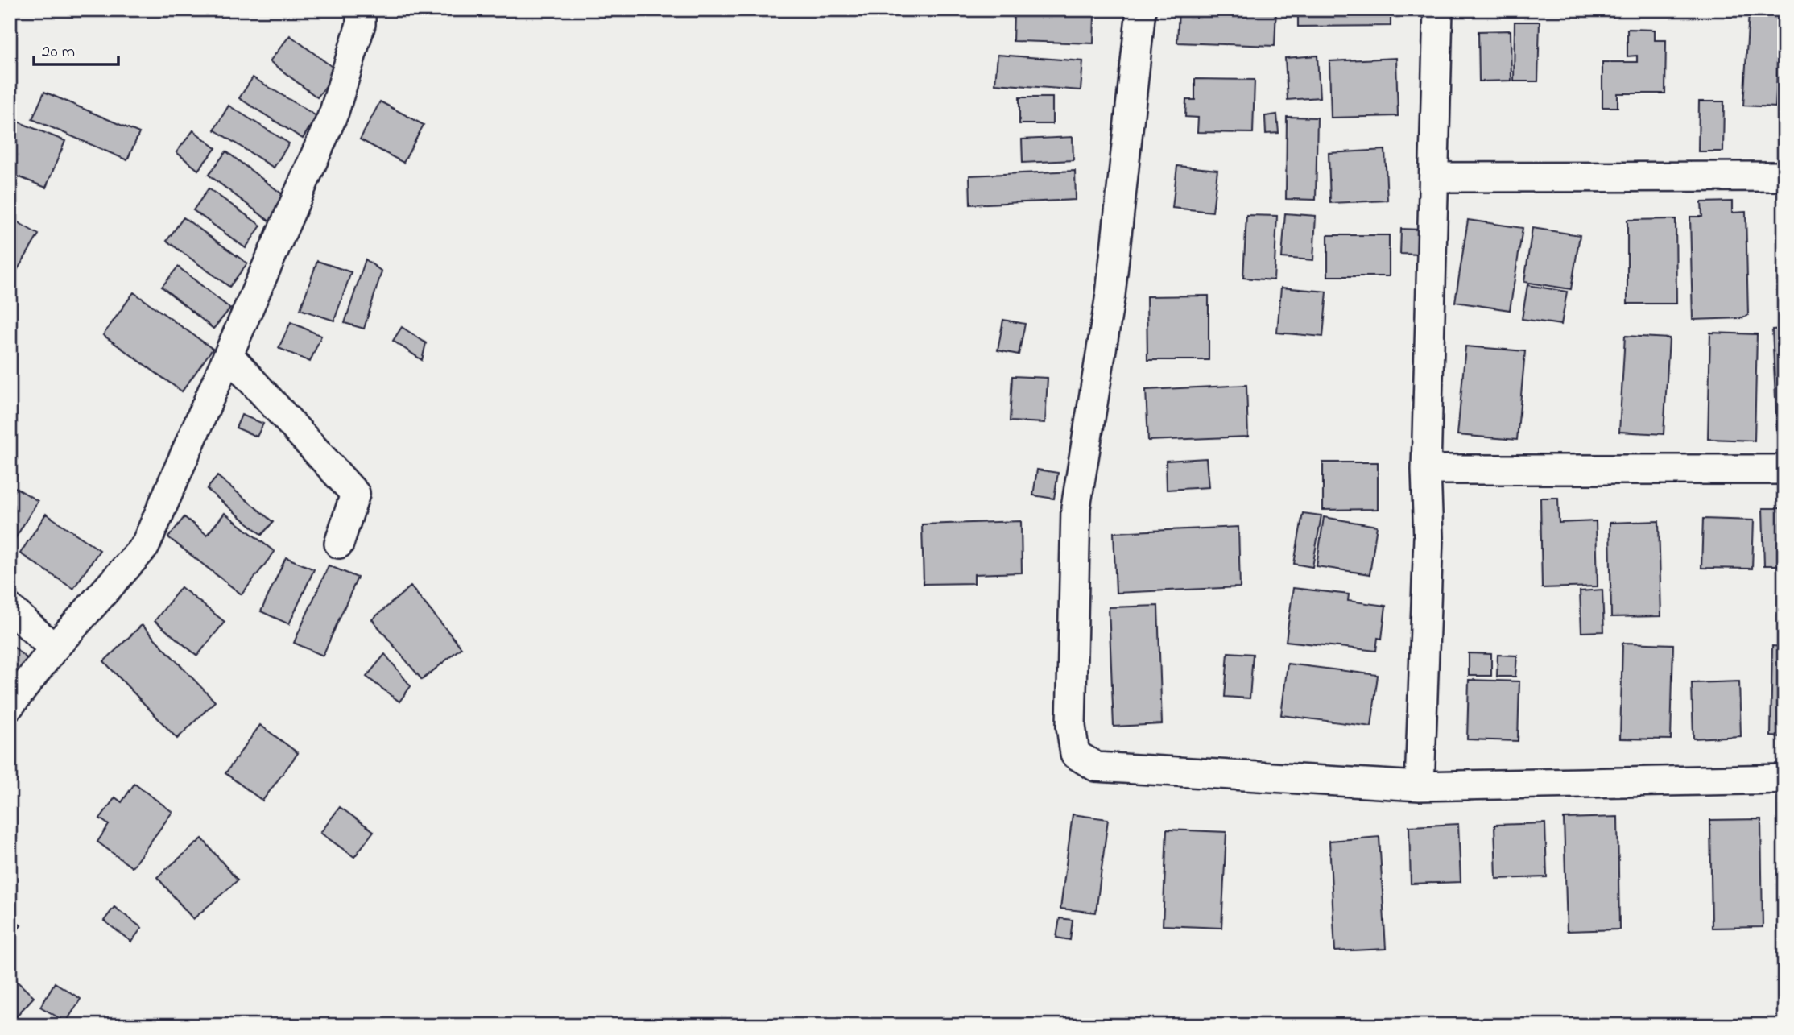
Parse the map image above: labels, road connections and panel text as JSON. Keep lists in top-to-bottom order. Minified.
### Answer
{"scale_bar":"20 m"}
